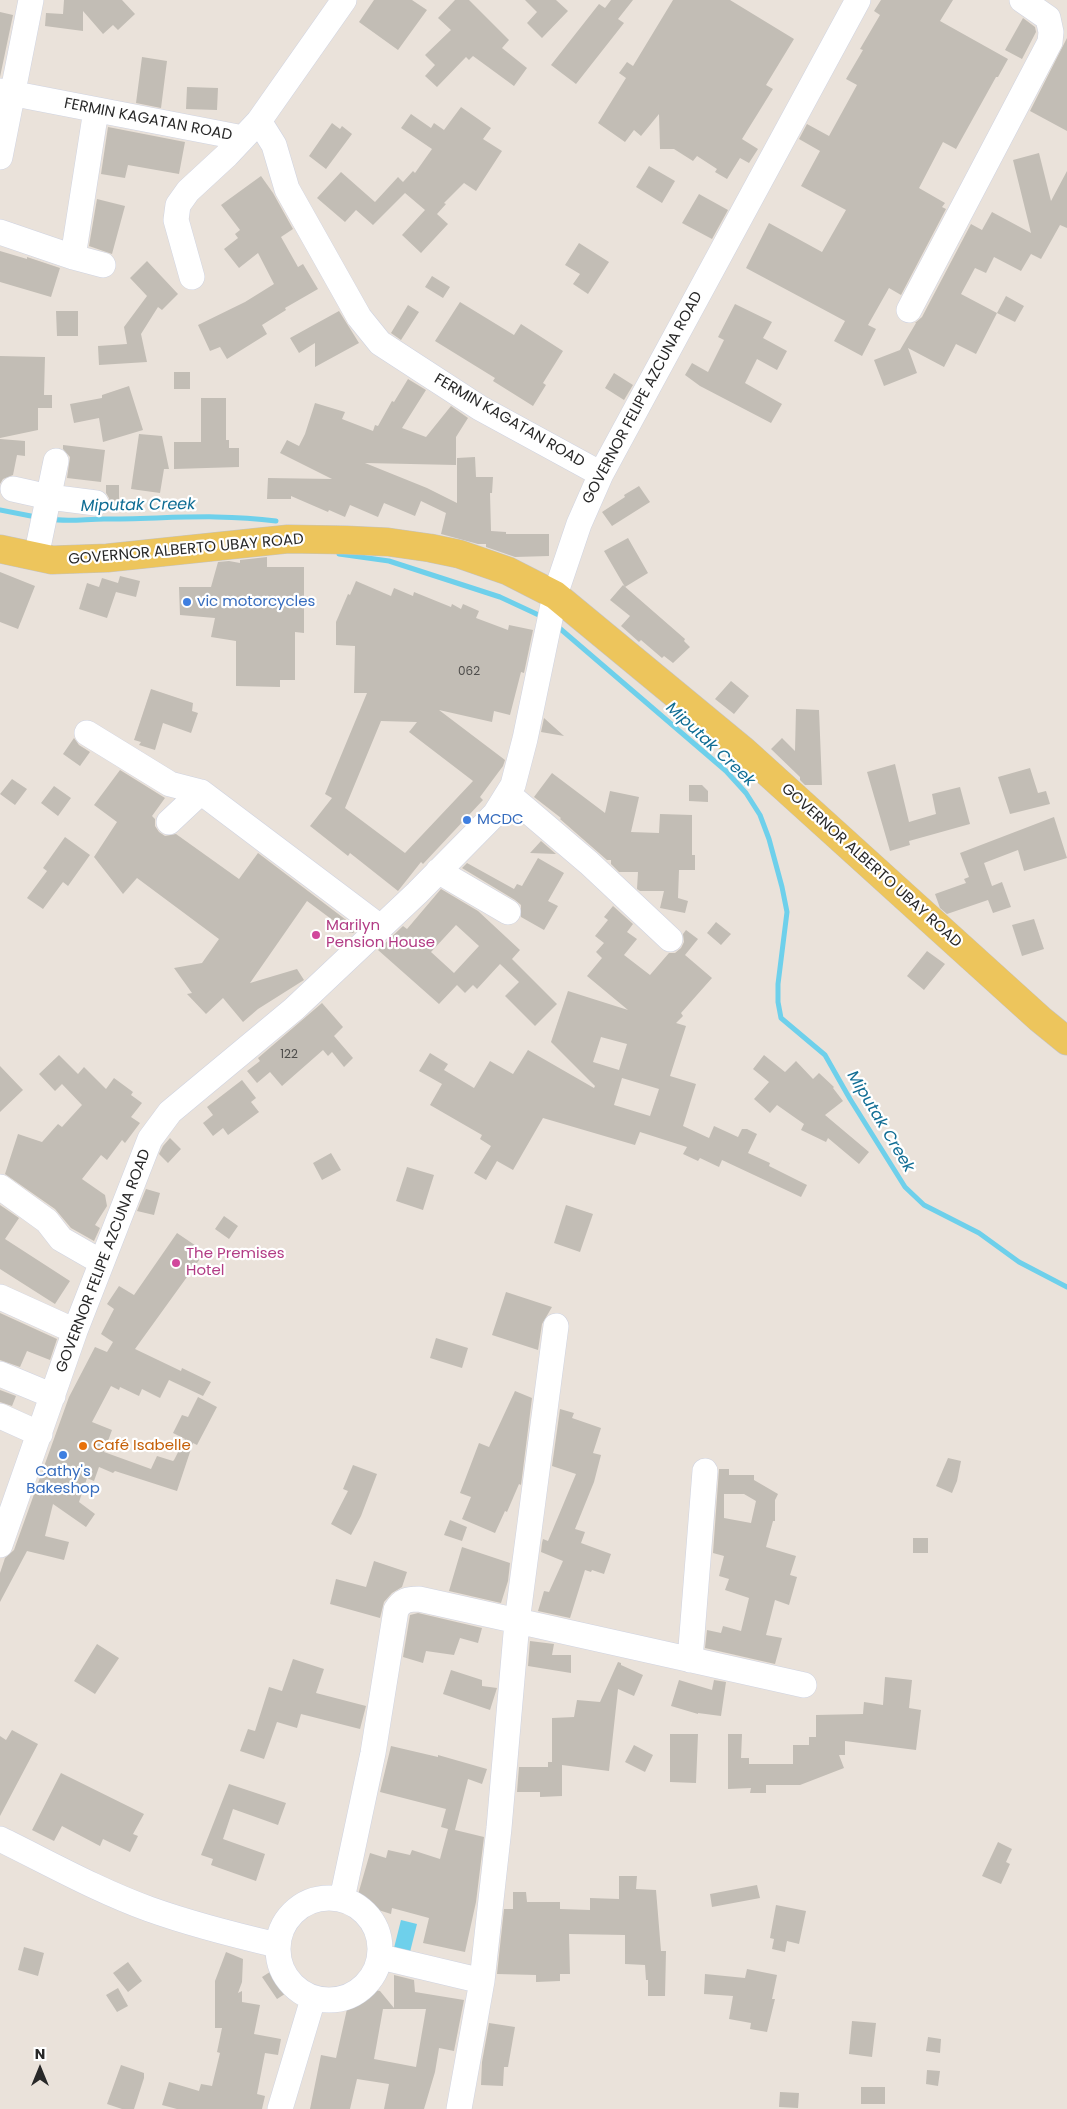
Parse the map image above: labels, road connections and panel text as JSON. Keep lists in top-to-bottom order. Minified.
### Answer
{"streets":{"main road":["GOVERNOR ALBERTO UBAY ROAD"],"street":["FERMIN KAGATAN ROAD","GOVERNOR FELIPE AZCUNA ROAD"]},"crossings":[["FERMIN KAGATAN ROAD","GOVERNOR FELIPE AZCUNA ROAD"],["GOVERNOR FELIPE AZCUNA ROAD","GOVERNOR ALBERTO UBAY ROAD"]],"water":["Miputak Creek"],"places":["vic motorcycles","MCDC","Marilyn Pension House","The Premises Hotel","Café Isabelle","Cathy's Bakeshop"],"house_numbers":["062","122"],"north":"top"}
